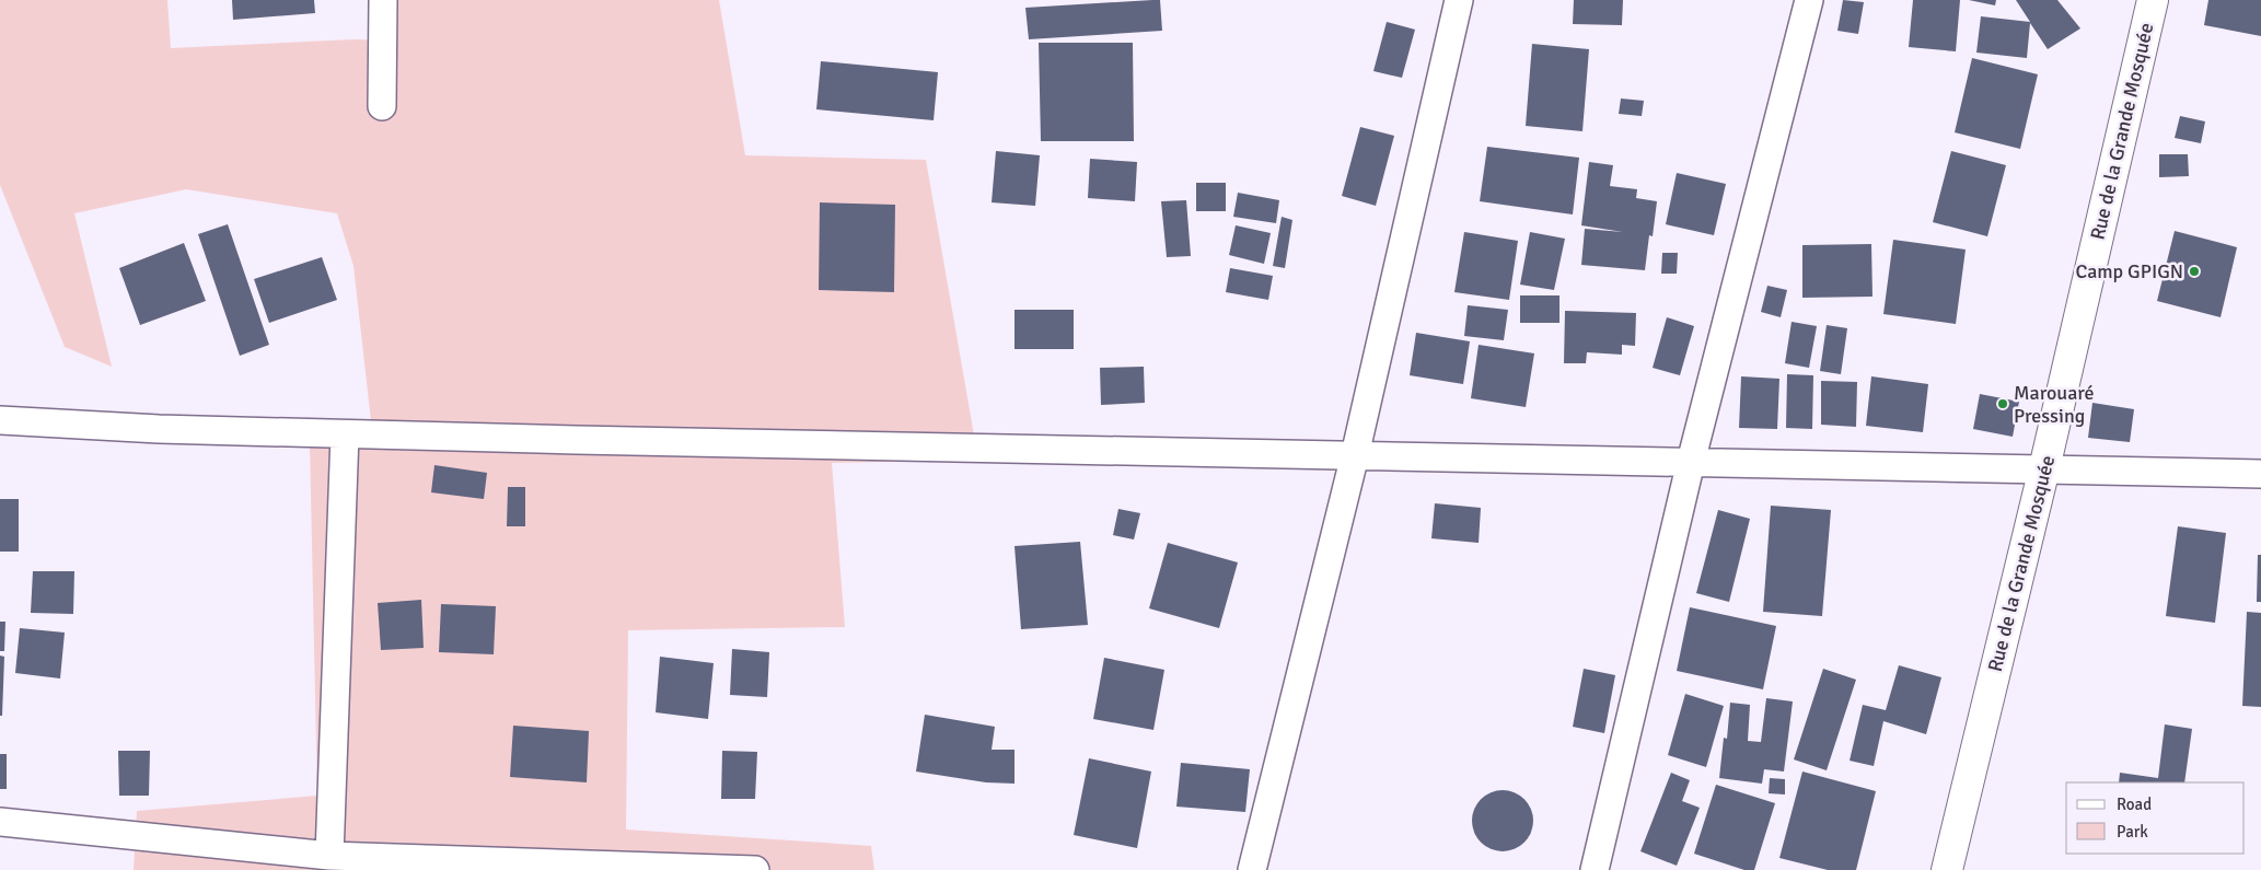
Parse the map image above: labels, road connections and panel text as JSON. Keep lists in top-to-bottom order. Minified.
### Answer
{"streets":{"street":["Rue de la Grande Mosquée"]},"places":["Camp GPIGN","Marouaré Pressing"],"legend":["Road","Park"]}
